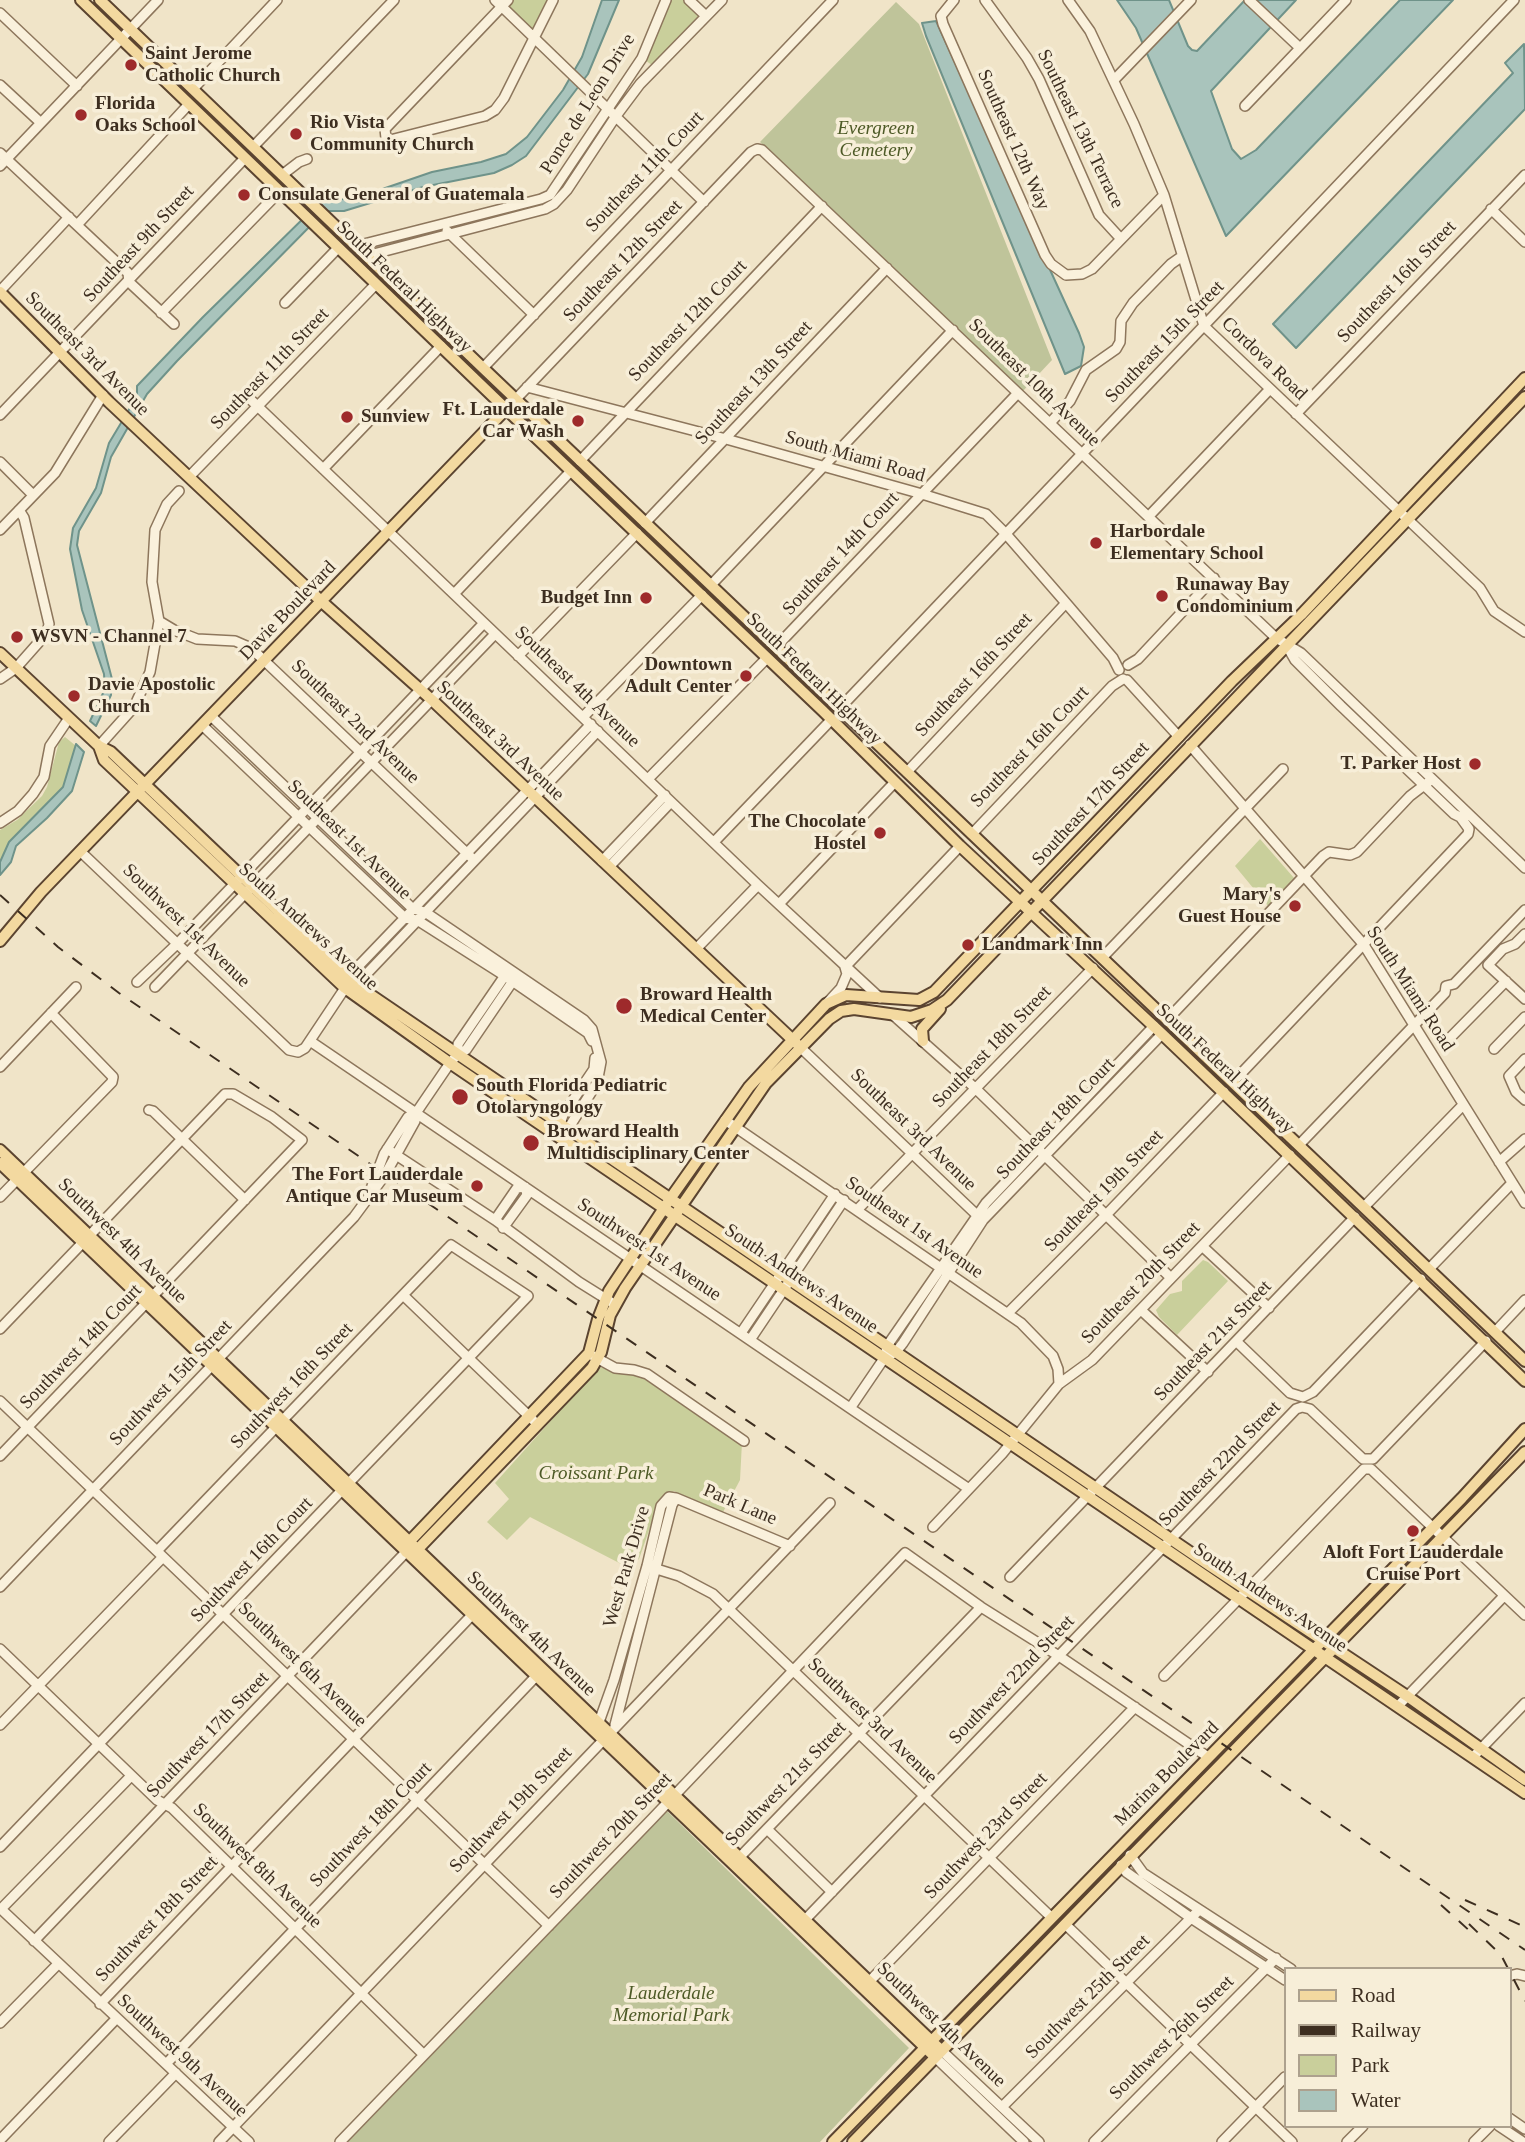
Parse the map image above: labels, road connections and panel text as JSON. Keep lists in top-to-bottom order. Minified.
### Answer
{"streets":{"main road":["South Federal Highway","Southeast 3rd Avenue","Davie Boulevard","Southeast 17th Street","South Andrews Avenue","Southwest 4th Avenue","Southwest 17th Street","Marina Boulevard"],"street":["Ponce de Leon Drive","Southeast 13th Terrace","Southeast 12th Way","Southeast 11th Court","Southeast 9th Street","Southeast 12th Street","Southeast 16th Street","Southeast 12th Court","Southeast 15th Street","Cordova Road","Southeast 11th Street","Southeast 13th Street","Southeast 10th Avenue","South Miami Road","Southeast 14th Court","Southeast 4th Avenue","Southeast 2nd Avenue","Southeast 16th Court","Southeast 1st Avenue","Southwest 1st Avenue","Southeast 18th Street","Southeast 18th Court","Southeast 19th Street","Southeast 20th Street","Southeast 21st Street","Southwest 14th Court","Southwest 15th Street","Southwest 16th Street","Southeast 22nd Street","Park Lane","Southwest 16th Court","West Park Drive","Southwest 6th Avenue","Southwest 22nd Street","Southwest 3rd Avenue","Southwest 21st Street","Southwest 19th Street","Southwest 18th Court","Southwest 20th Street","Southwest 23rd Street","Southwest 8th Avenue","Southwest 18th Street","Southwest 25th Street","Southwest 26th Street","Southwest 9th Avenue"]},"crossings":[["Ponce de Leon Drive","South Federal Highway"],["Southeast 13th Terrace","Southeast 12th Way"],["Southeast 11th Court","South Federal Highway"],["Southeast 9th Street","South Federal Highway"],["Southeast 9th Street","Southeast 3rd Avenue"],["Southeast 12th Street","South Federal Highway"],["Southeast 12th Street","Southeast 10th Avenue"],["Southeast 12th Street","South Miami Road"],["Southeast 12th Street","Davie Boulevard"],["Southeast 16th Street","South Federal Highway"],["Southeast 16th Street","Cordova Road"],["Southeast 16th Street","South Miami Road"],["South Federal Highway","Southeast 12th Court"],["South Federal Highway","Southeast 15th Street"],["South Federal Highway","Southeast 11th Street"],["South Federal Highway","Southeast 13th Street"],["South Federal Highway","Southeast 14th Court"],["South Federal Highway","Davie Boulevard"],["South Federal Highway","Southeast 16th Court"],["South Federal Highway","Southeast 17th Street"],["South Federal Highway","Southeast 18th Street"],["South Federal Highway","Southeast 18th Court"],["South Federal Highway","Southeast 19th Street"],["South Federal Highway","Southeast 20th Street"],["South Federal Highway","Southeast 21st Street"],["South Federal Highway","Southeast 22nd Street"],["Southeast 12th Court","Southeast 10th Avenue"],["Southeast 12th Court","South Miami Road"],["Southeast 15th Street","Cordova Road"],["Southeast 15th Street","Southeast 10th Avenue"],["Southeast 15th Street","South Miami Road"],["Southeast 3rd Avenue","Southeast 11th Street"],["Southeast 3rd Avenue","Davie Boulevard"],["Southeast 3rd Avenue","Southeast 17th Street"],["Southeast 3rd Avenue","Southeast 18th Street"],["Southeast 3rd Avenue","Southeast 18th Court"],["Cordova Road","Southeast 17th Street"],["Southeast 11th Street","Southeast 4th Avenue"],["Southeast 13th Street","Southeast 10th Avenue"],["Southeast 13th Street","South Miami Road"],["Southeast 10th Avenue","Southeast 14th Court"],["Southeast 10th Avenue","Southeast 16th Court"],["Southeast 10th Avenue","Southeast 17th Street"],["South Miami Road","Southeast 14th Court"],["South Miami Road","Southeast 16th Court"],["South Miami Road","Southeast 17th Street"],["Davie Boulevard","Southeast 4th Avenue"],["Davie Boulevard","Southeast 2nd Avenue"],["Davie Boulevard","Southeast 1st Avenue"],["Davie Boulevard","Southwest 1st Avenue"],["Davie Boulevard","South Andrews Avenue"],["Southeast 4th Avenue","Southeast 17th Street"],["Southeast 17th Street","Southeast 1st Avenue"],["Southeast 17th Street","South Andrews Avenue"],["Southeast 17th Street","Southwest 17th Street"],["Southeast 1st Avenue","Southeast 18th Street"],["Southeast 1st Avenue","Southeast 18th Court"],["Southeast 1st Avenue","Southeast 19th Street"],["Southeast 1st Avenue","Southeast 20th Street"],["Southwest 1st Avenue","Southwest 15th Street"],["Southwest 1st Avenue","Southwest 17th Street"],["South Andrews Avenue","Southeast 18th Court"],["South Andrews Avenue","Southeast 20th Street"],["South Andrews Avenue","Southeast 21st Street"],["South Andrews Avenue","Southwest 15th Street"],["South Andrews Avenue","Southeast 22nd Street"],["South Andrews Avenue","Southwest 22nd Street"],["South Andrews Avenue","Southwest 17th Street"],["South Andrews Avenue","Marina Boulevard"],["Southwest 4th Avenue","Southwest 14th Court"],["Southwest 4th Avenue","Southwest 15th Street"],["Southwest 4th Avenue","Southwest 16th Street"],["Southwest 4th Avenue","Southwest 16th Court"],["Southwest 4th Avenue","West Park Drive"],["Southwest 4th Avenue","Southwest 22nd Street"],["Southwest 4th Avenue","Southwest 17th Street"],["Southwest 4th Avenue","Marina Boulevard"],["Southwest 4th Avenue","Southwest 21st Street"],["Southwest 4th Avenue","Southwest 19th Street"],["Southwest 4th Avenue","Southwest 18th Court"],["Southwest 4th Avenue","Southwest 20th Street"],["Southwest 4th Avenue","Southwest 23rd Street"],["Southwest 4th Avenue","Southwest 18th Street"],["Southwest 4th Avenue","Southwest 25th Street"],["Southeast 21st Street","Southeast 22nd Street"],["Southwest 14th Court","Southwest 6th Avenue"],["Southwest 15th Street","Southwest 6th Avenue"],["Southwest 16th Street","Southwest 16th Court"],["Southwest 16th Street","Southwest 6th Avenue"],["Southwest 16th Street","Southwest 8th Avenue"],["Southeast 22nd Street","Southwest 22nd Street"],["Park Lane","West Park Drive"],["Park Lane","Southwest 19th Street"],["Southwest 16th Court","Southwest 6th Avenue"],["Southwest 16th Court","Southwest 8th Avenue"],["West Park Drive","Southwest 3rd Avenue"],["West Park Drive","Southwest 19th Street"],["Southwest 6th Avenue","Southwest 17th Street"],["Southwest 6th Avenue","Southwest 19th Street"],["Southwest 6th Avenue","Southwest 18th Court"],["Southwest 6th Avenue","Southwest 20th Street"],["Southwest 6th Avenue","Southwest 18th Street"],["Southwest 22nd Street","Southwest 3rd Avenue"],["Southwest 3rd Avenue","Marina Boulevard"],["Southwest 3rd Avenue","Southwest 21st Street"],["Southwest 3rd Avenue","Southwest 19th Street"],["Southwest 3rd Avenue","Southwest 20th Street"],["Southwest 3rd Avenue","Southwest 23rd Street"],["Southwest 17th Street","Southwest 8th Avenue"],["Southwest 17th Street","Southwest 9th Avenue"],["Southwest 21st Street","Southwest 20th Street"],["Southwest 19th Street","Southwest 8th Avenue"],["Southwest 19th Street","Southwest 9th Avenue"],["Southwest 18th Court","Southwest 8th Avenue"],["Southwest 18th Court","Southwest 9th Avenue"],["Southwest 20th Street","Southwest 8th Avenue"],["Southwest 8th Avenue","Southwest 18th Street"],["Southwest 18th Street","Southwest 9th Avenue"]],"parks":["Evergreen Cemetery","Croissant Park","Lauderdale Memorial Park"],"places":["Saint Jerome Catholic Church","Florida Oaks School","Rio Vista Community Church","Consulate General of Guatemala","Sunview","Ft. Lauderdale Car Wash","Harbordale Elementary School","Runaway Bay Condominium","Budget Inn","WSVN - Channel 7","Downtown Adult Center","Davie Apostolic Church","T. Parker Host","The Chocolate Hostel","Mary's Guest House","Landmark Inn","Broward Health Medical Center","South Florida Pediatric Otolaryngology","Broward Health Multidisciplinary Center","The Fort Lauderdale Antique Car Museum","Aloft Fort Lauderdale Cruise Port"],"legend":["Road","Railway","Park","Water"]}
